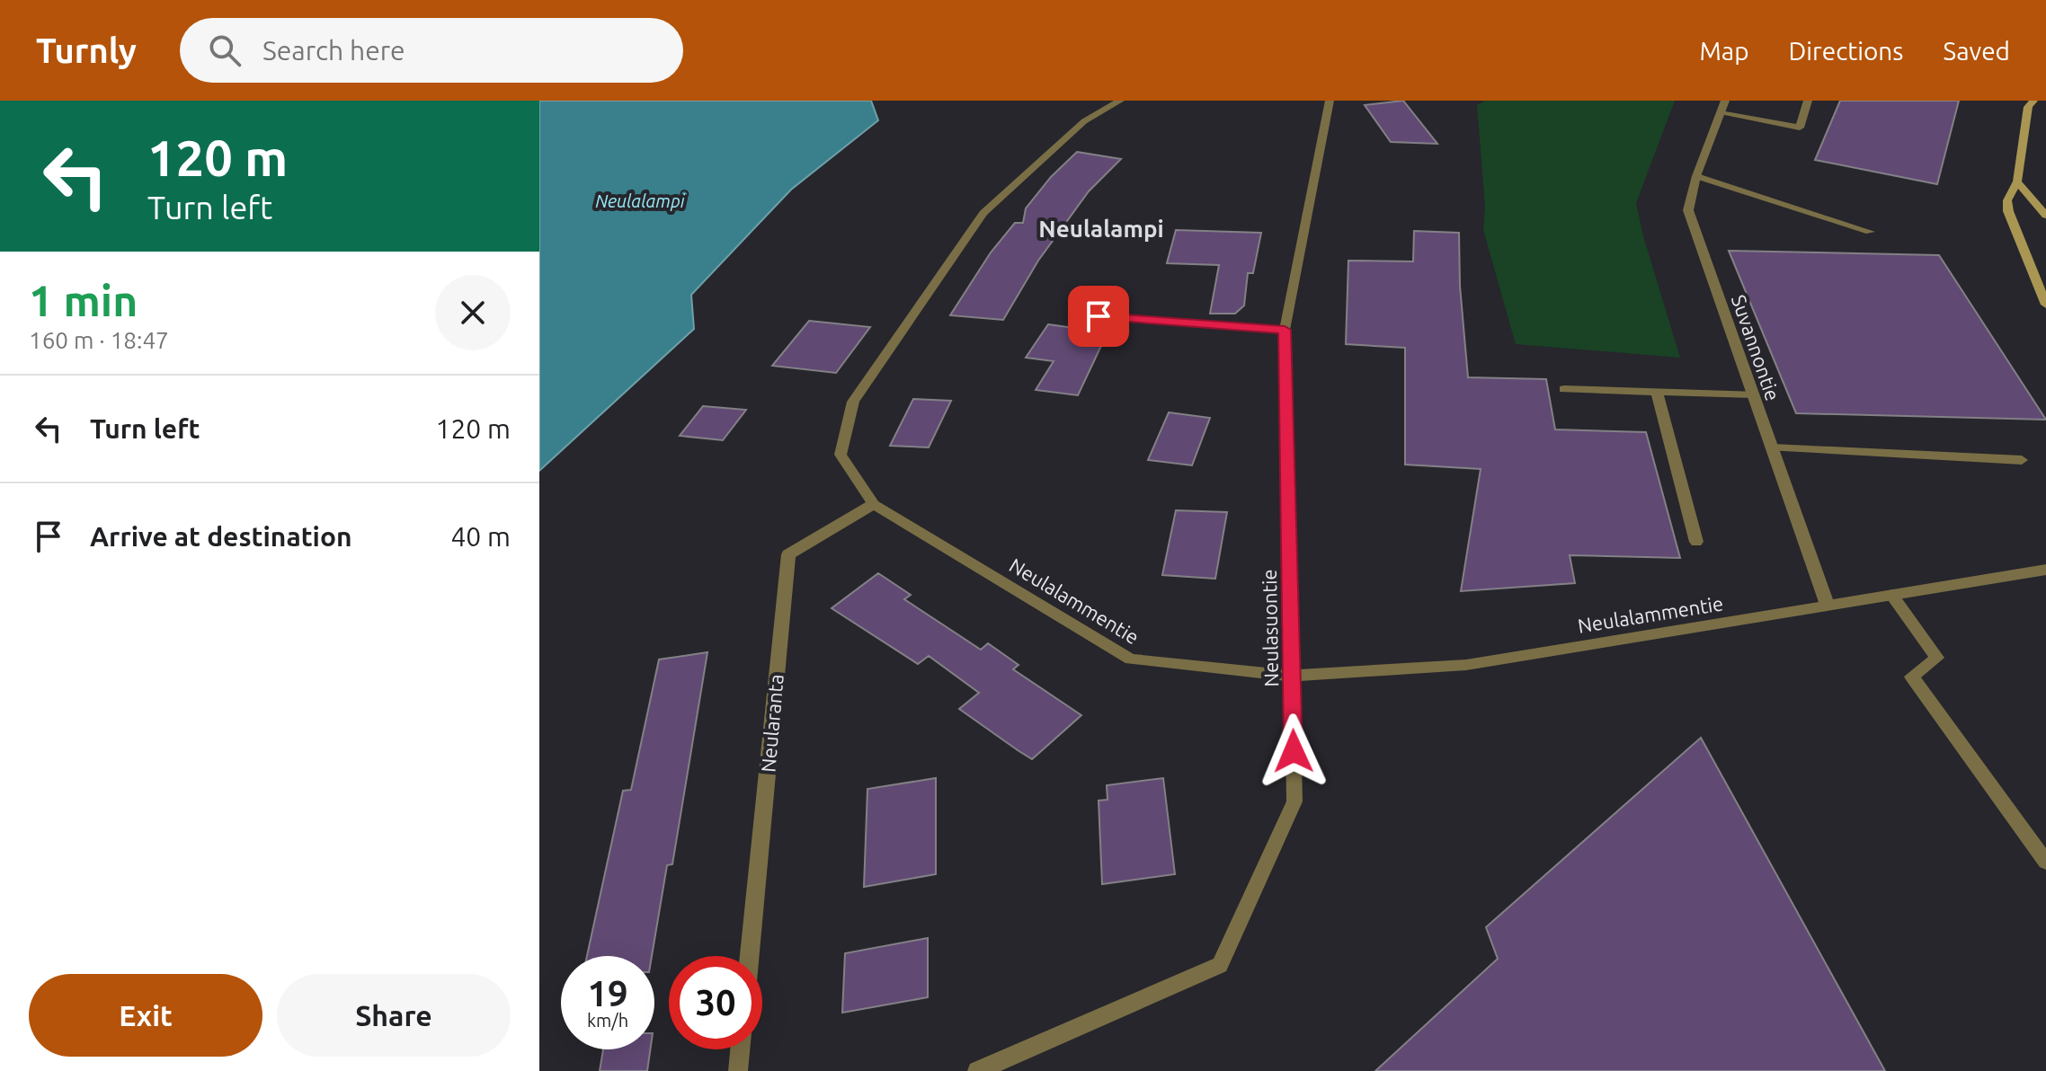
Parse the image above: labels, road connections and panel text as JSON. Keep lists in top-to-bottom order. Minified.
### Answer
{"streets":{"street":["Suvannontie","Neulalammentie","Neulasuontie","Neularanta"]},"crossings":[["Suvannontie","Neulalammentie"],["Neulalammentie","Neulasuontie"],["Neulalammentie","Neularanta"]],"districts":["Neulalampi"],"water":["Neulalampi"],"page":{"header":"Turnly","search":"Search here","nav":["Map","Directions","Saved"],"turn":["120 m","Turn left"],"heading":["1 min","160 m · 18:47"],"list":[{"name":"Turn left","value":"120 m"},{"name":"Arrive at destination","value":"40 m"}],"speed":"19 km/h","limit":"30","buttons":["Exit","Share"]}}
